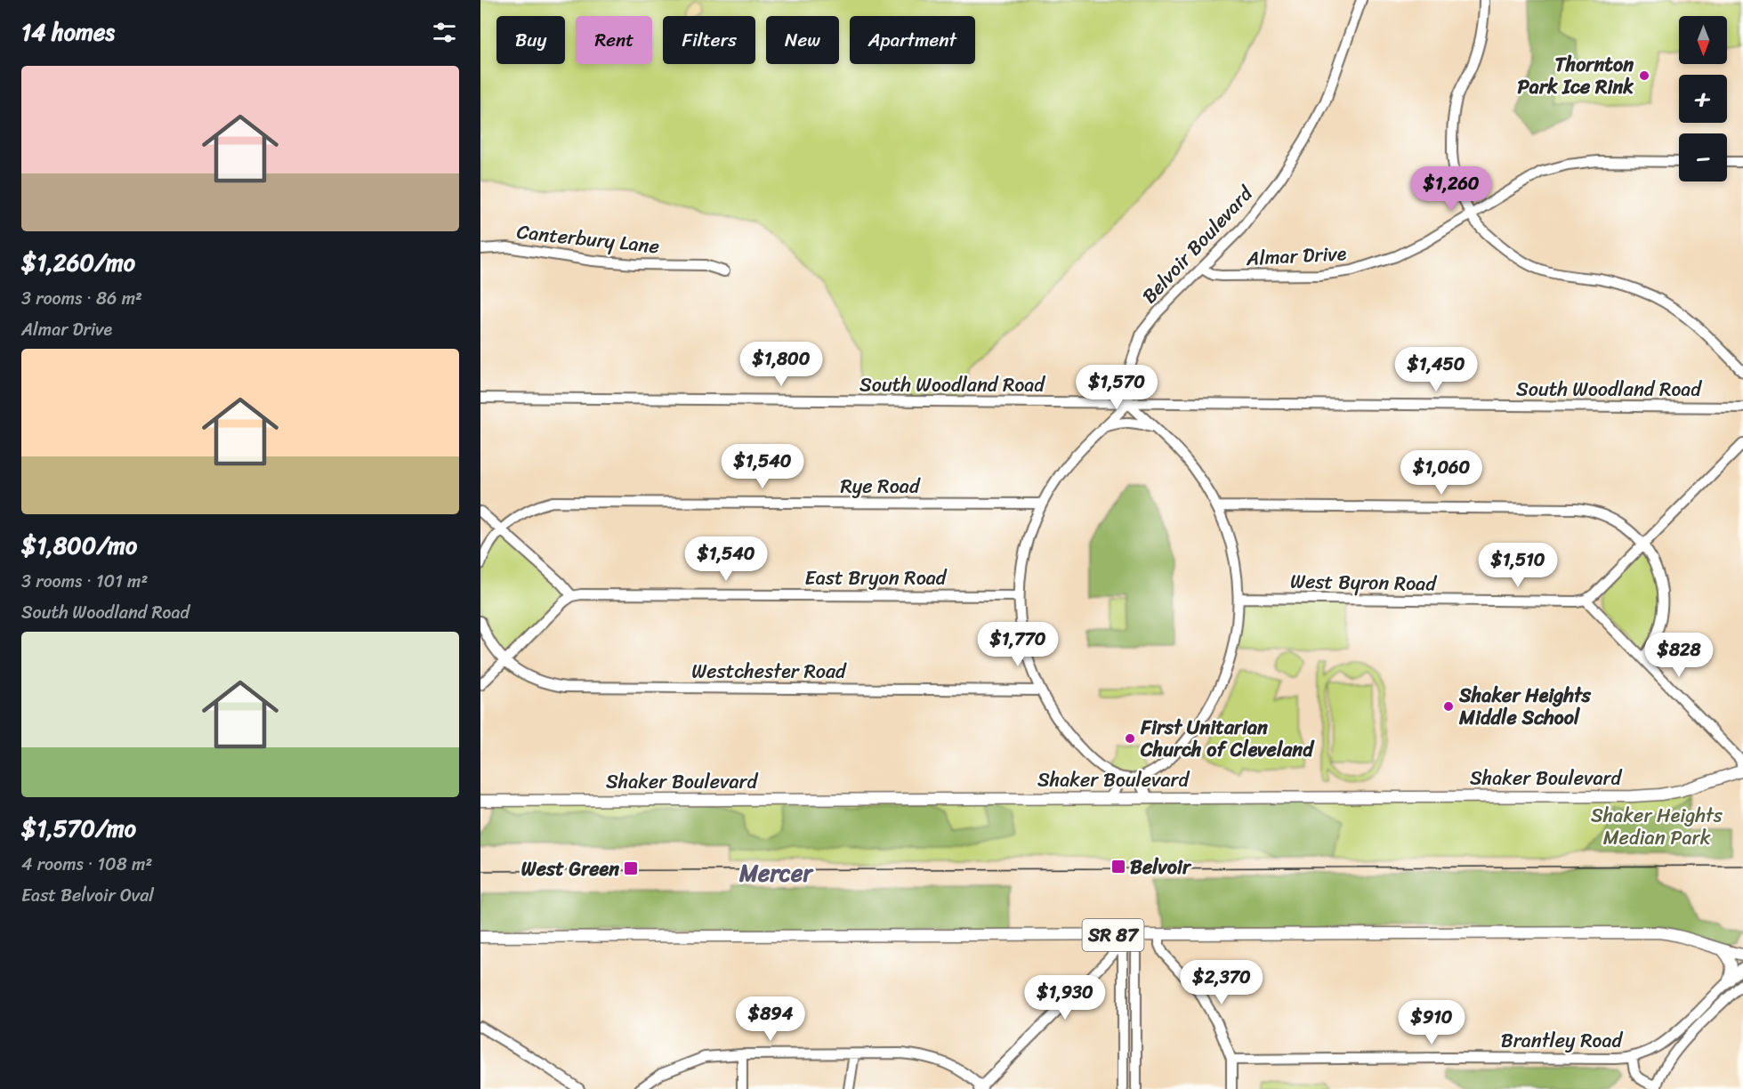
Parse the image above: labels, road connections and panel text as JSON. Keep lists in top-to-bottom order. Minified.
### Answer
{"streets":{"main road":["Shaker Boulevard","SR 87"],"street":["Canterbury Lane","Belvoir Boulevard","Almar Drive","South Woodland Road","Rye Road","East Bryon Road","West Byron Road","Westchester Road","Brantley Road"]},"crossings":[["Belvoir Boulevard","Almar Drive"],["Belvoir Boulevard","South Woodland Road"]],"districts":["Mercer"],"parks":["Shaker Heights Median Park"],"places":{"other":["Thornton Park Ice Rink","Shaker Heights Middle School","First Unitarian Church of Cleveland"],"transit":["Belvoir","West Green"]},"north":"bottom","page":{"heading":"14 homes","map_buttons":["+","−"],"chip":["Buy","Rent","Filters","New","Apartment"],"list":[{"name":"$1,260/mo","note":"3 rooms · 86 m² · Almar Drive"},{"name":"$1,800/mo","note":"3 rooms · 101 m² · South Woodland Road"},{"name":"$1,570/mo","note":"4 rooms · 108 m² · East Belvoir Oval"}],"price":["$1,260","$1,800","$1,450","$1,570","$1,540","$1,060","$1,540","$1,510","$1,770","$828","$2,370","$1,930","$894","$910"]}}
